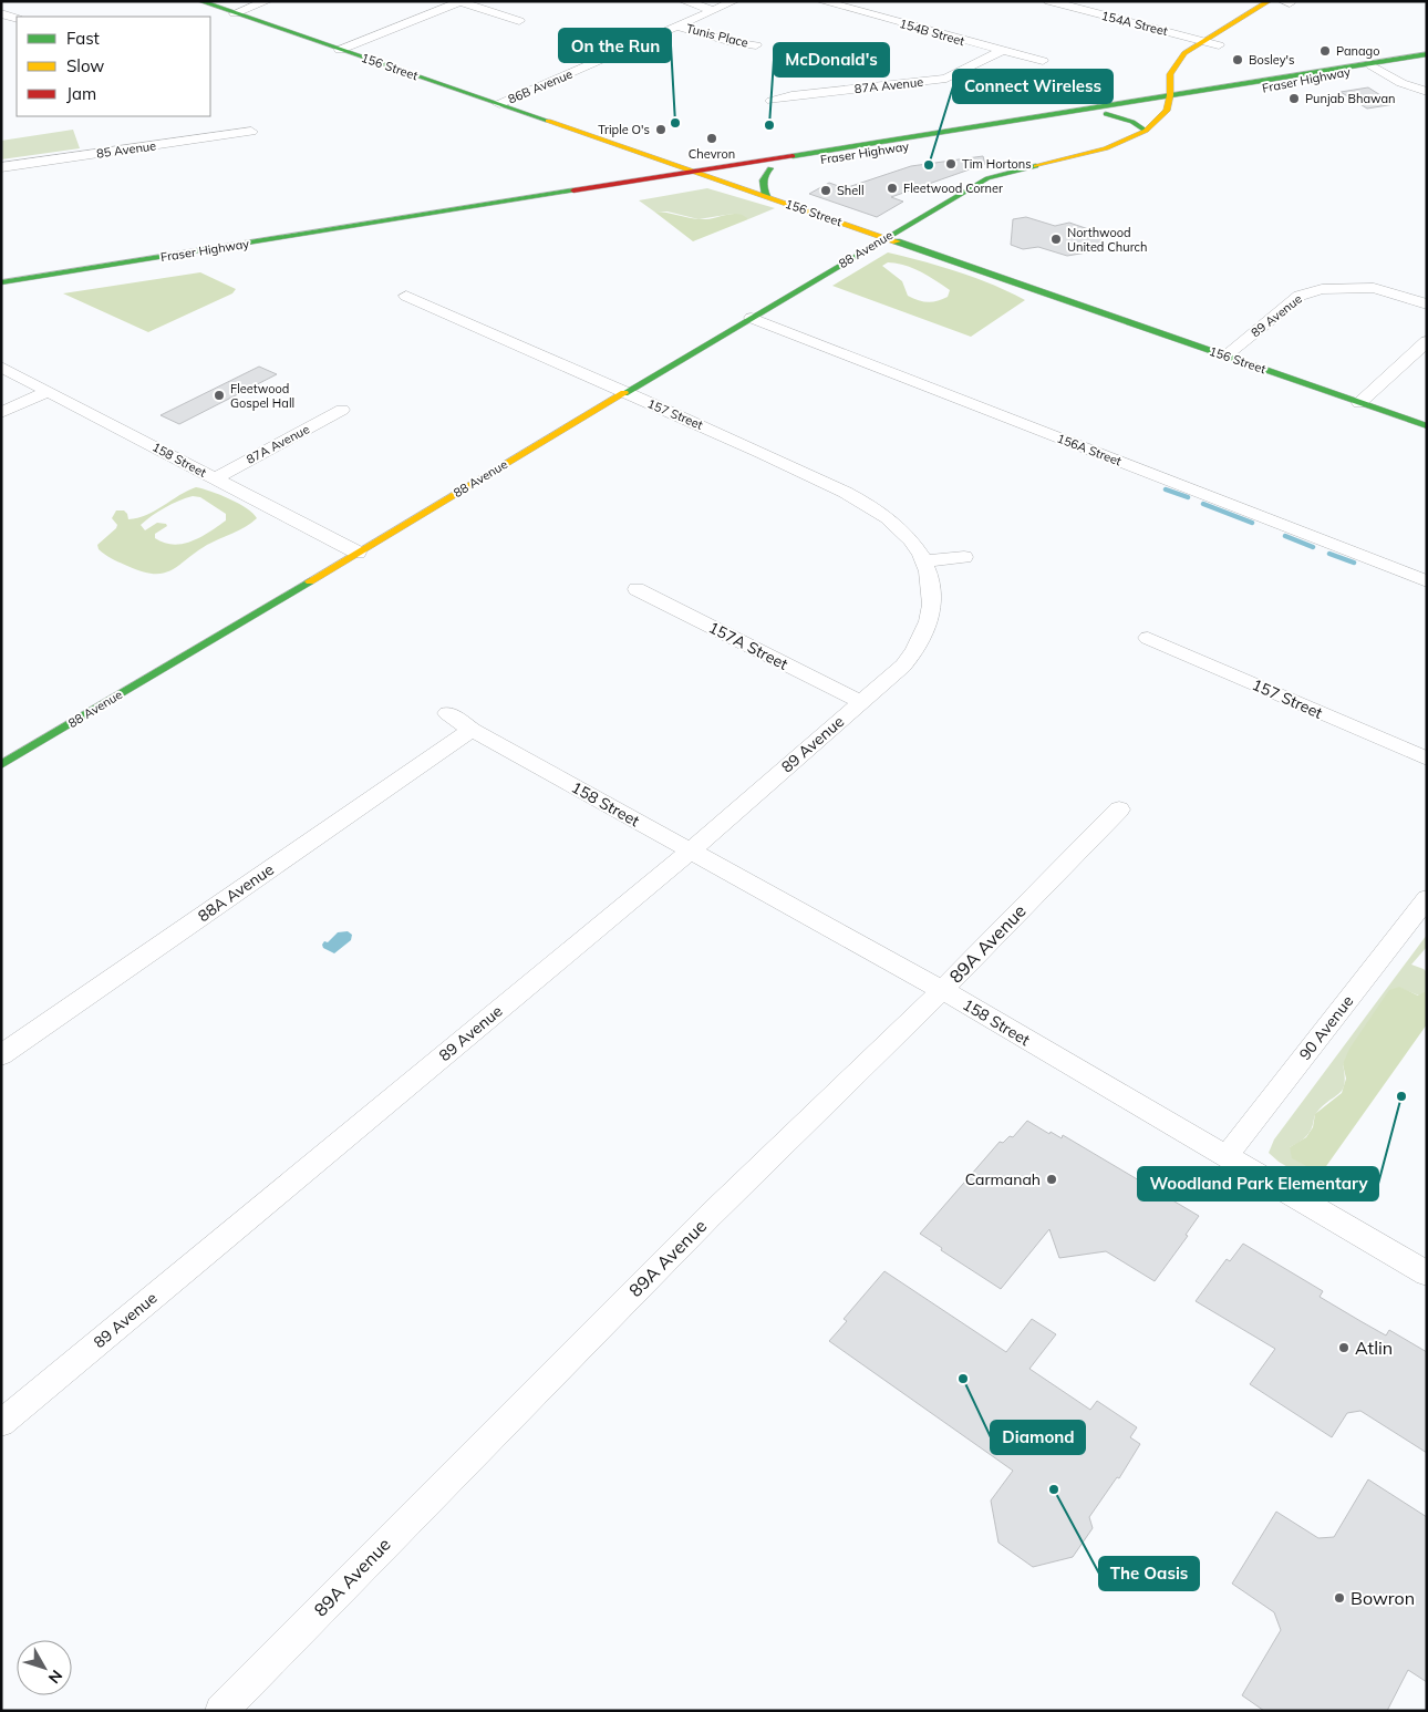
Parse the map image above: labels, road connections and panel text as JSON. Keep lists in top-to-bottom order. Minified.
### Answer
{"streets":{"main road":["156 Street","Fraser Highway","88 Avenue"],"street":["154A Street","154B Street","Tunis Place","87A Avenue","86B Avenue","85 Avenue","89 Avenue","157 Street","156A Street","158 Street","157A Street","88A Avenue","89A Avenue","90 Avenue"]},"crossings":[["154B Street","87A Avenue"],["Tunis Place","86B Avenue"],["156 Street","Fraser Highway"],["156 Street","86B Avenue"],["156 Street","88 Avenue"],["156 Street","89 Avenue"],["Fraser Highway","88 Avenue"],["87A Avenue","158 Street"],["88 Avenue","157 Street"],["88 Avenue","156A Street"],["88 Avenue","158 Street"],["89 Avenue","157 Street"],["89 Avenue","158 Street"],["89 Avenue","157A Street"],["158 Street","88A Avenue"],["158 Street","89A Avenue"],["158 Street","90 Avenue"]],"places":["Panago","Bosley's","Punjab Bhawan","On the Run","McDonald's","Triple O's","Chevron","Tim Hortons","Connect Wireless","Fleetwood Corner","Shell","Northwood United Church","Fleetwood Gospel Hall","Woodland Park Elementary","Carmanah","Atlin","Diamond","The Oasis","Bowron"],"legend":["Fast","Slow","Jam"],"north":"bottom right"}
